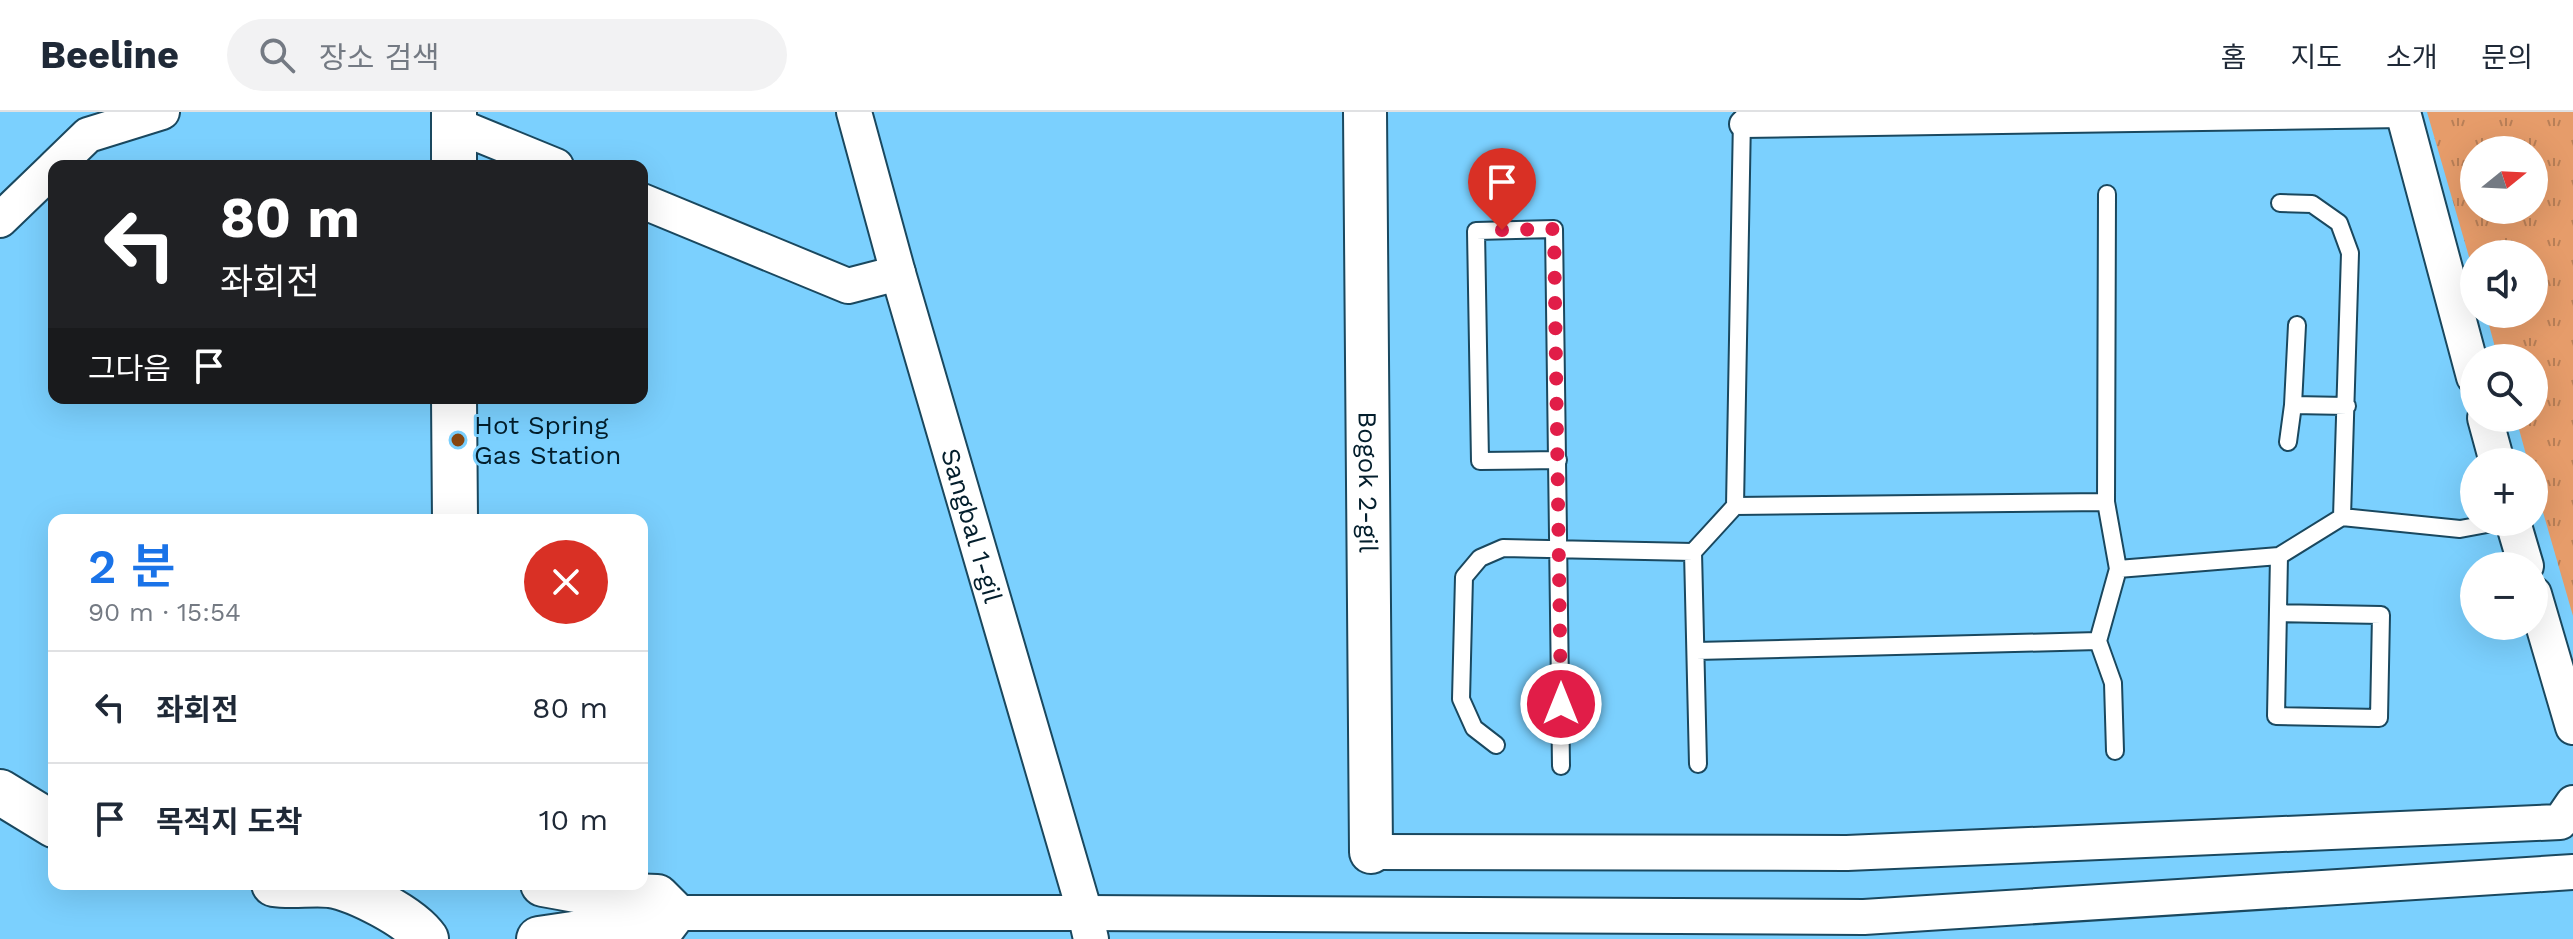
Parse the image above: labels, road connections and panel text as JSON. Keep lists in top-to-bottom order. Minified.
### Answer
{"streets":{"street":["Bogok 2-gil","Sangbal 1-gil"]},"places":["Hot Spring Gas Station"],"north":"right","page":{"header":"Beeline","search":"장소 검색","nav":["홈","지도","소개","문의"],"map_buttons":["+","−"],"turn":["80 m","좌회전"],"then":"그다음","heading":["2 분","90 m · 15:54"],"list":[{"name":"좌회전","value":"80 m"},{"name":"목적지 도착","value":"10 m"}]}}
